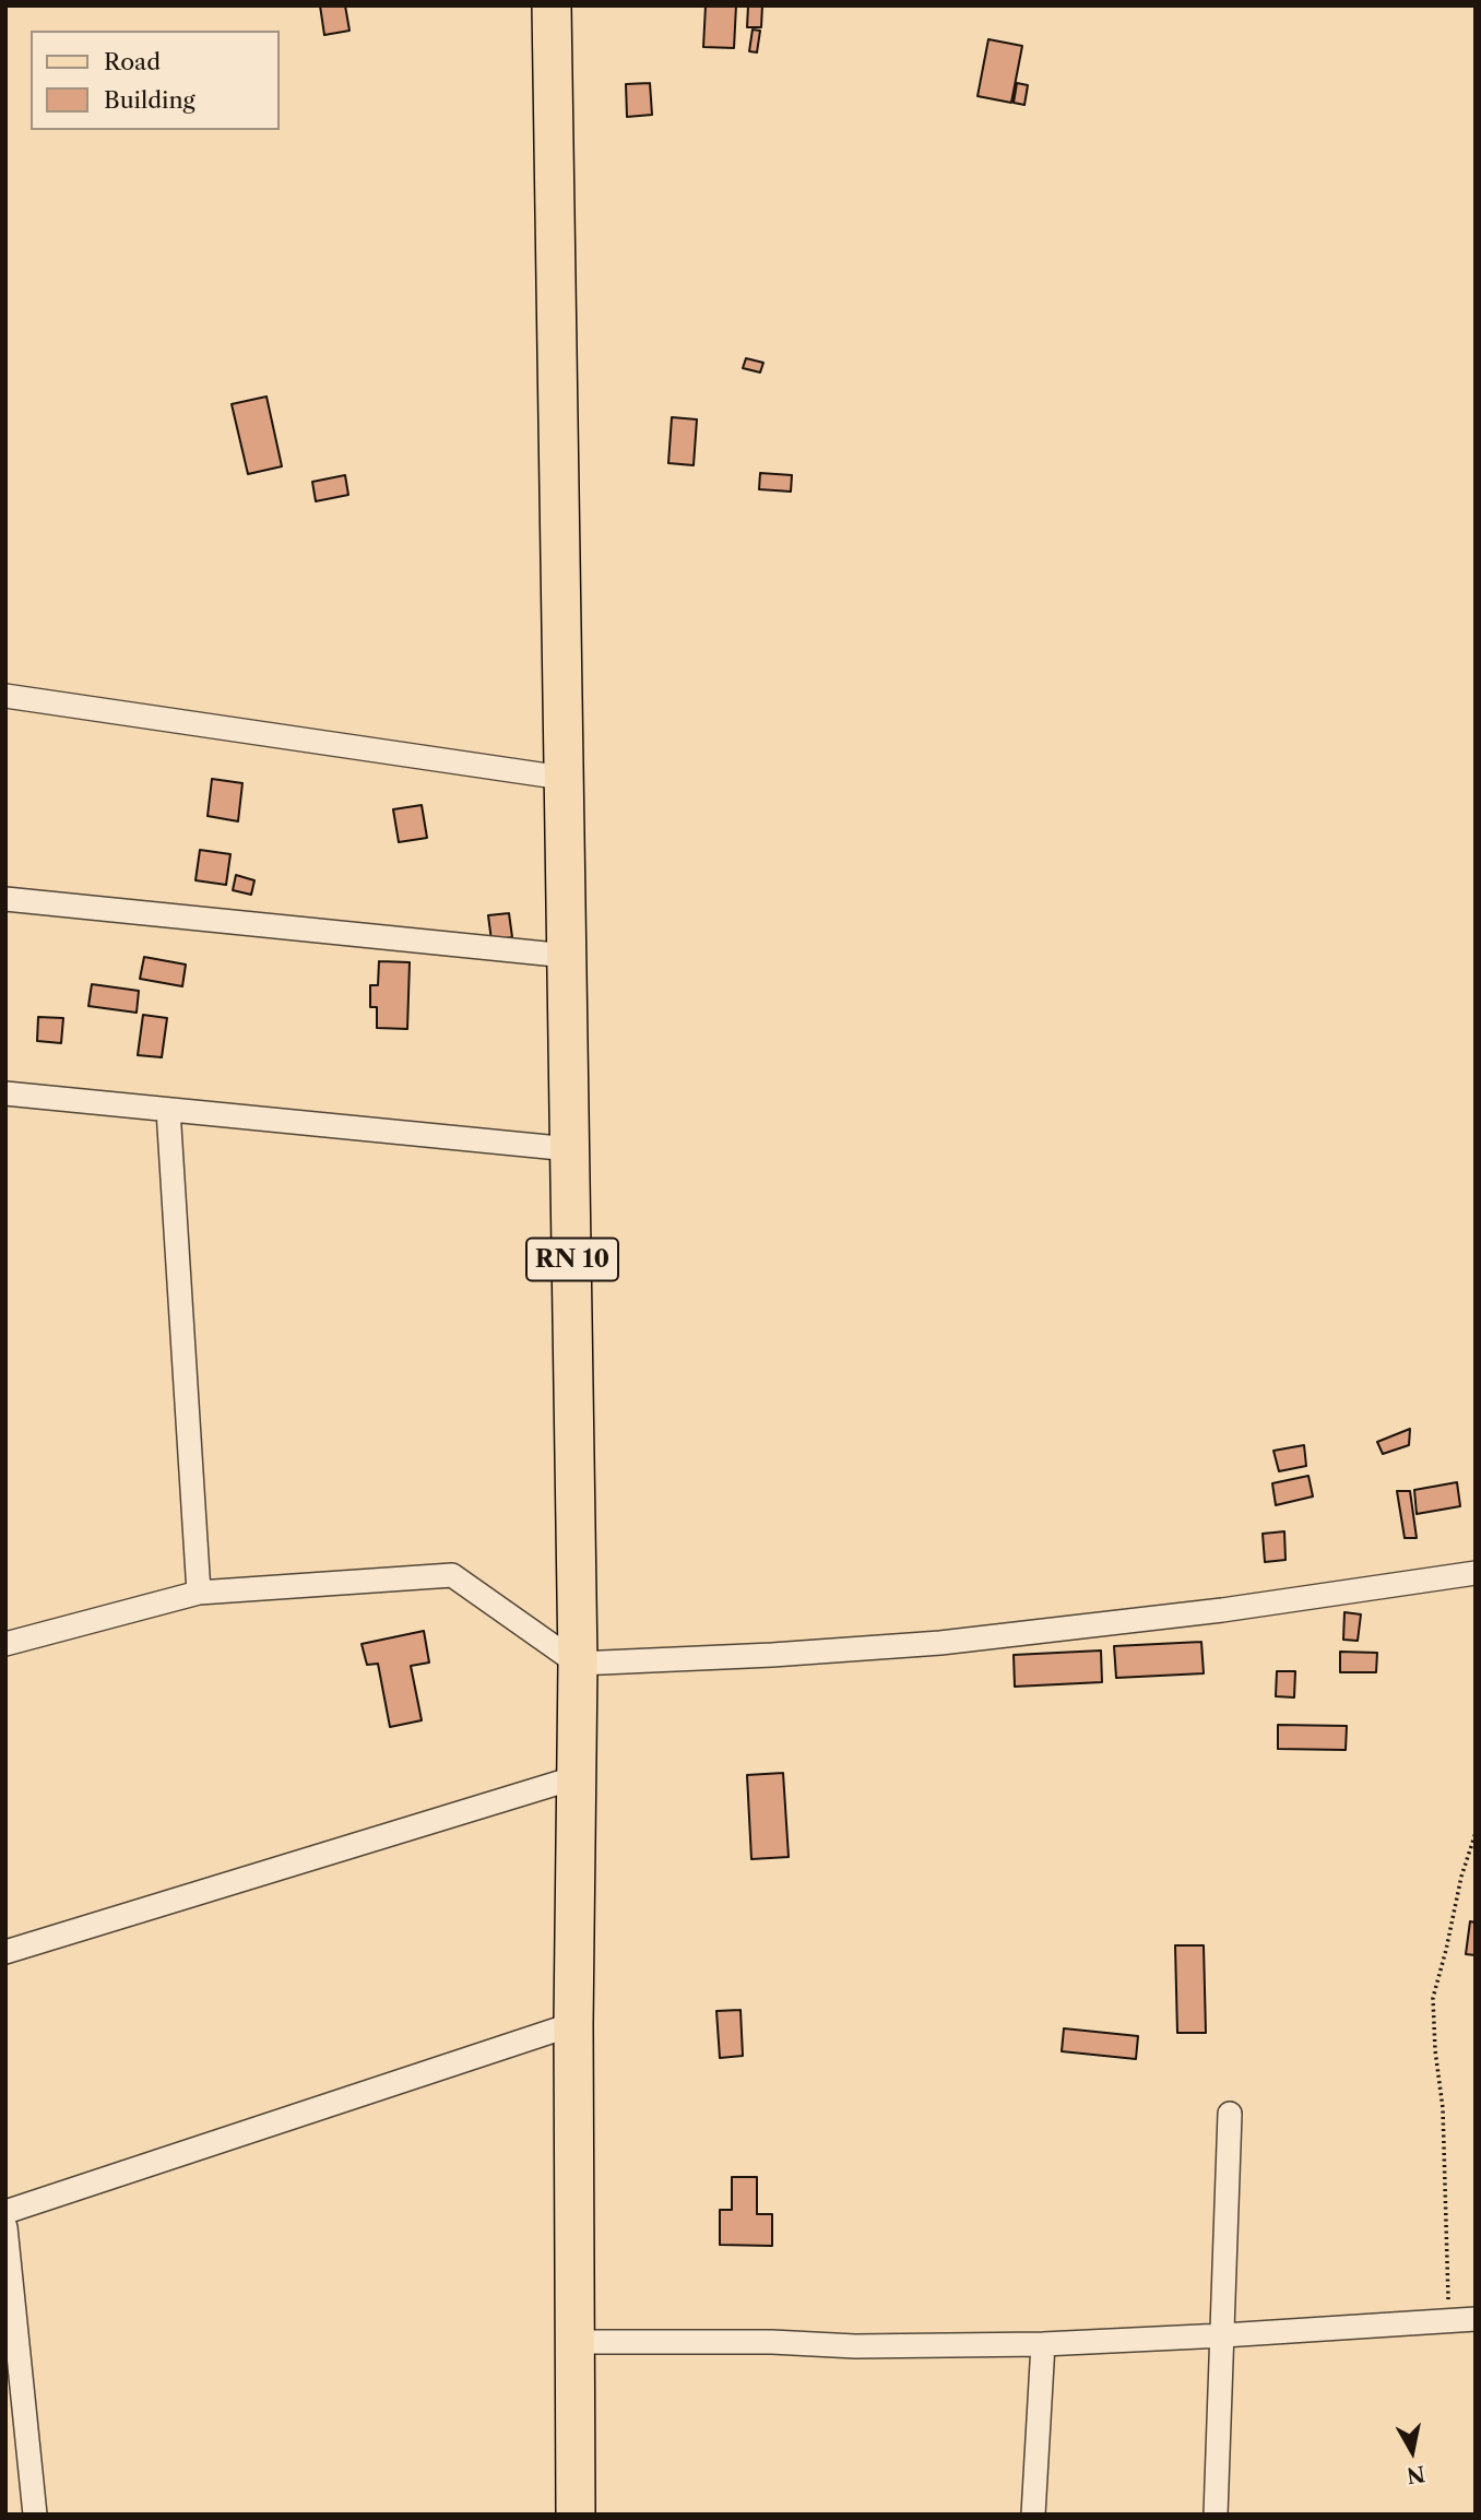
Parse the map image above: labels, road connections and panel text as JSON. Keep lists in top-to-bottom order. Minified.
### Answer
{"streets":{"main road":["RN 10"]},"legend":["Road","Building"],"north":"bottom"}
